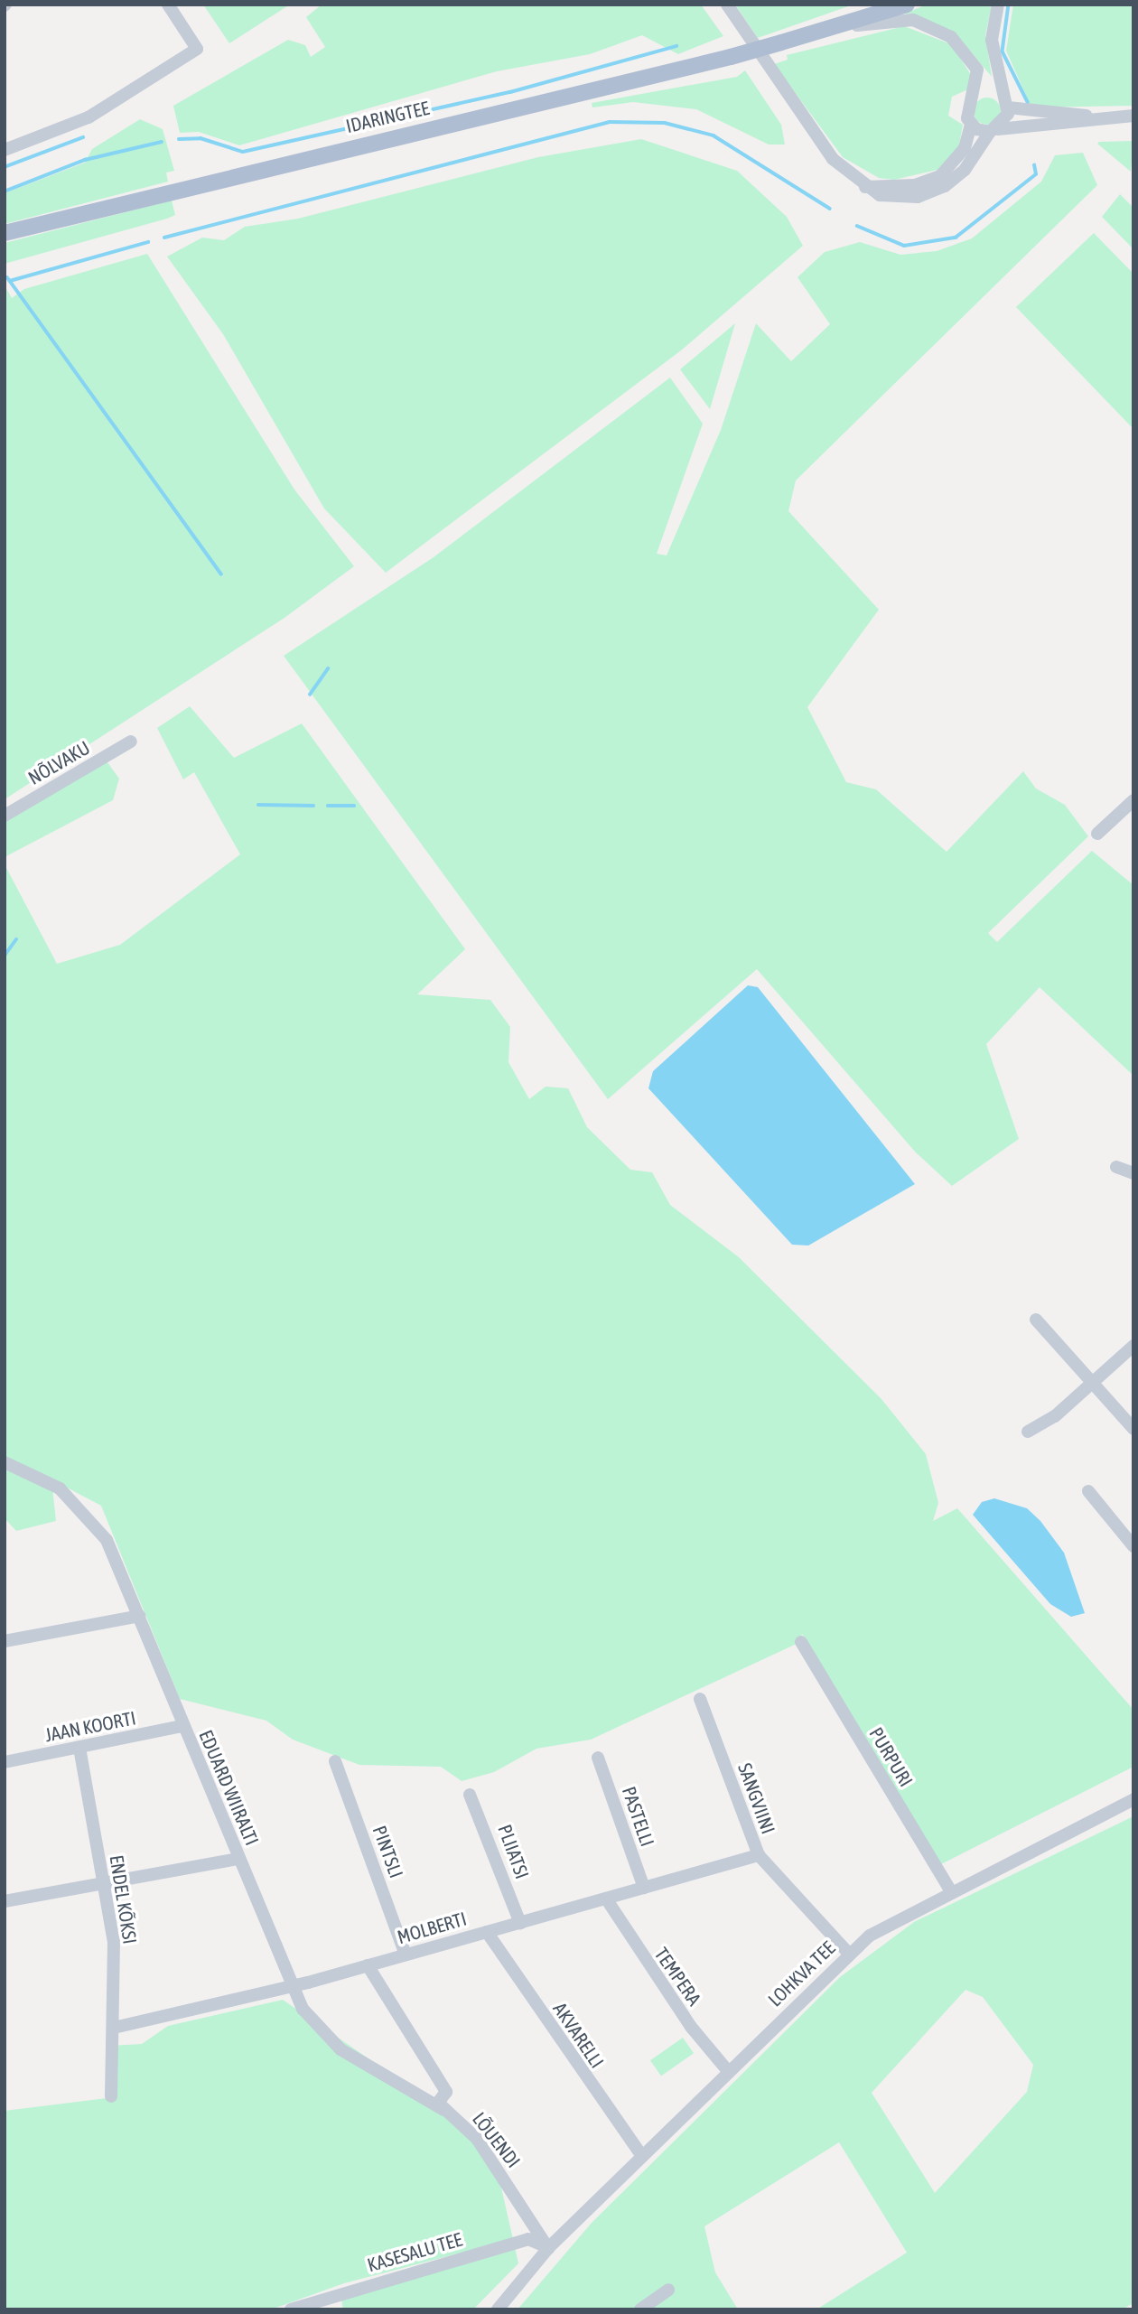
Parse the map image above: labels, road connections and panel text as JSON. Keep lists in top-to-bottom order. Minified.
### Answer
{"streets":{"main road":["IDARINGTEE"],"street":["NÕLVAKU","JAAN KOORTI","PURPURI","EDUARD WIIRALTI","SANGVIINI","PASTELLI","PINTSLI","PLIIATSI","ENDEL KÕKSI","MOLBERTI","LOHKVA TEE","TEMPERA","AKVARELLI","LÕUENDI","KASESALU TEE"]},"crossings":[["JAAN KOORTI","EDUARD WIIRALTI"],["JAAN KOORTI","ENDEL KÕKSI"],["PURPURI","LOHKVA TEE"],["EDUARD WIIRALTI","MOLBERTI"],["EDUARD WIIRALTI","LÕUENDI"],["SANGVIINI","MOLBERTI"],["SANGVIINI","LOHKVA TEE"],["PASTELLI","MOLBERTI"],["PINTSLI","MOLBERTI"],["PLIIATSI","MOLBERTI"],["ENDEL KÕKSI","MOLBERTI"],["MOLBERTI","TEMPERA"],["MOLBERTI","AKVARELLI"],["MOLBERTI","LÕUENDI"],["LOHKVA TEE","TEMPERA"],["LOHKVA TEE","AKVARELLI"],["LOHKVA TEE","LÕUENDI"],["LOHKVA TEE","KASESALU TEE"],["LÕUENDI","KASESALU TEE"]]}
